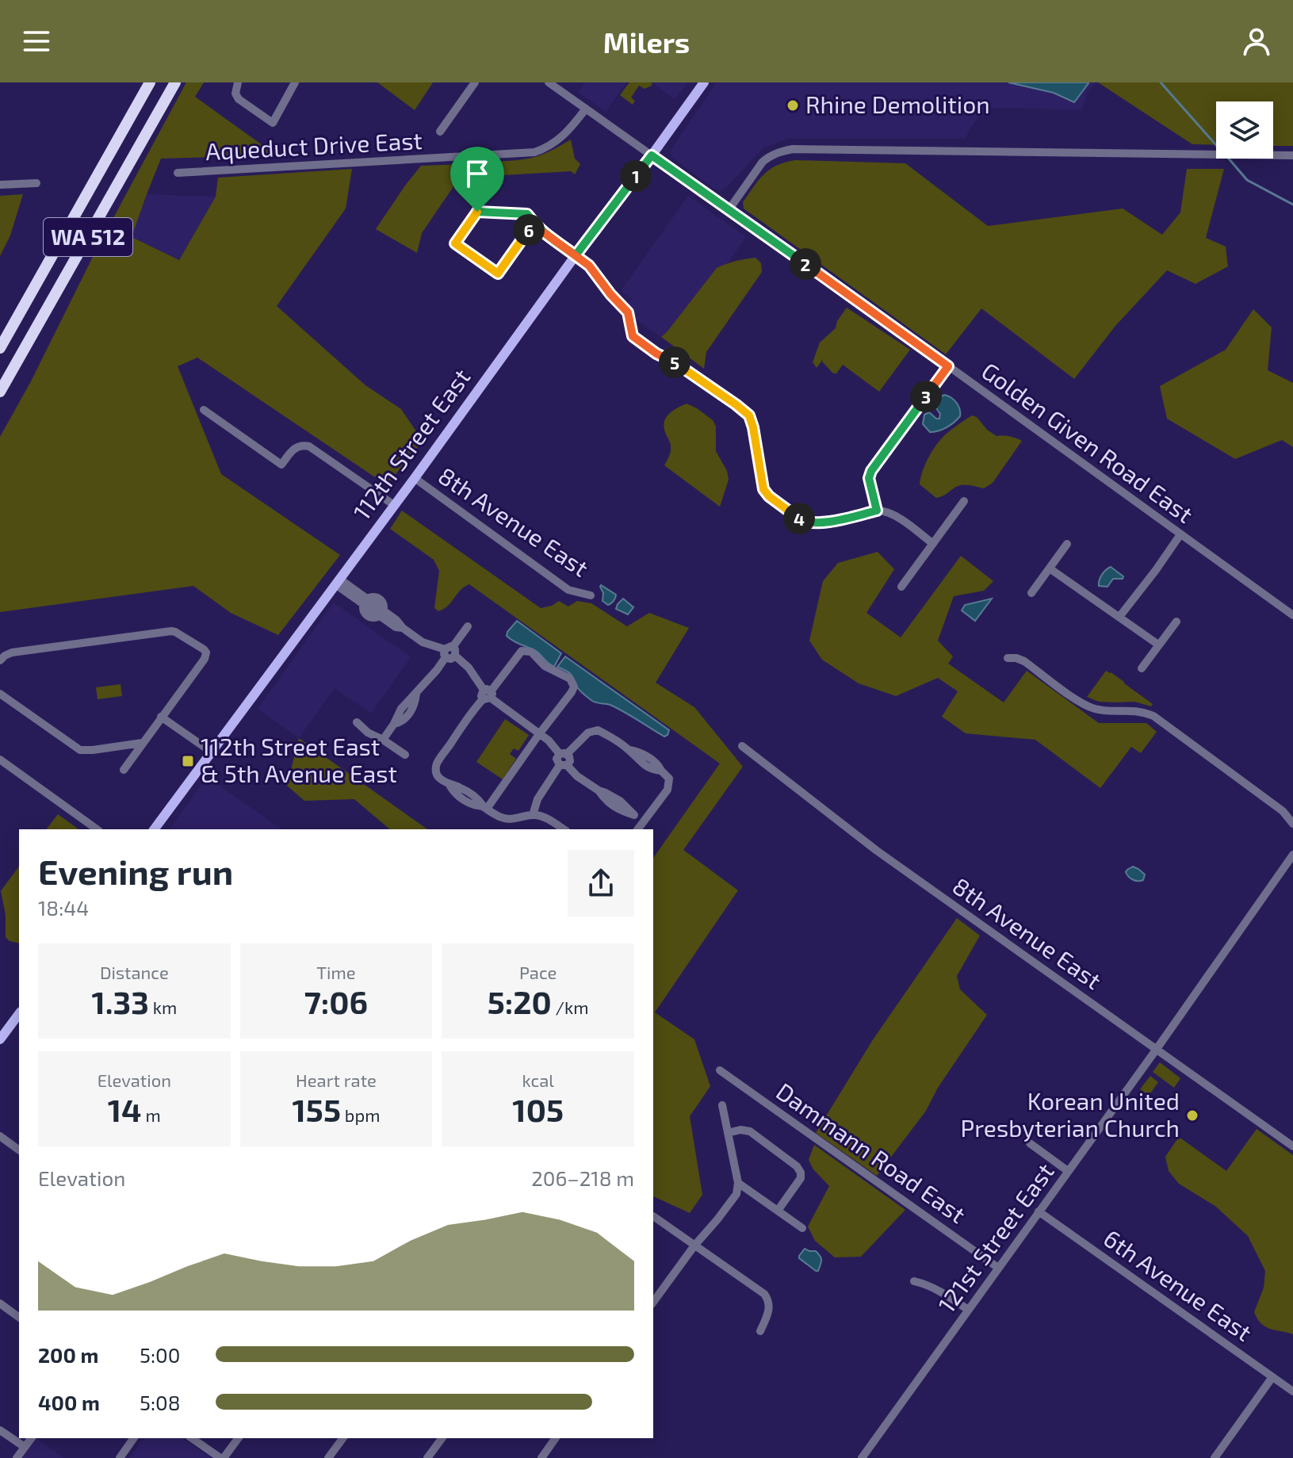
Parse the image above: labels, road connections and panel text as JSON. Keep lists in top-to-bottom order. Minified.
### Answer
{"streets":{"highway":["WA 512"],"main road":["112th Street East"],"street":["Aqueduct Drive East","Golden Given Road East","8th Avenue East","Dammann Road East","121st Street East","6th Avenue East"]},"crossings":[["Aqueduct Drive East","Golden Given Road East"],["Golden Given Road East","112th Street East"],["112th Street East","8th Avenue East"],["8th Avenue East","121st Street East"],["Dammann Road East","121st Street East"],["121st Street East","6th Avenue East"]],"places":{"other":["Rhine Demolition","Korean United Presbyterian Church"],"transit":["112th Street East & 5th Avenue East"]},"page":{"header":"Milers","pins":["1","6","2","5","3","4"],"heading":["Evening run","18:44"],"stats":[["Distance","1.33 km"],["Time","7:06"],["Pace","5:20 /km"],["Elevation","14 m"],["Heart rate","155 bpm"],["kcal","105"]],"chart":["Elevation","206–218 m"],"list":[{"name":"200 m","note":"5:00"},{"name":"400 m","note":"5:08"}]}}
